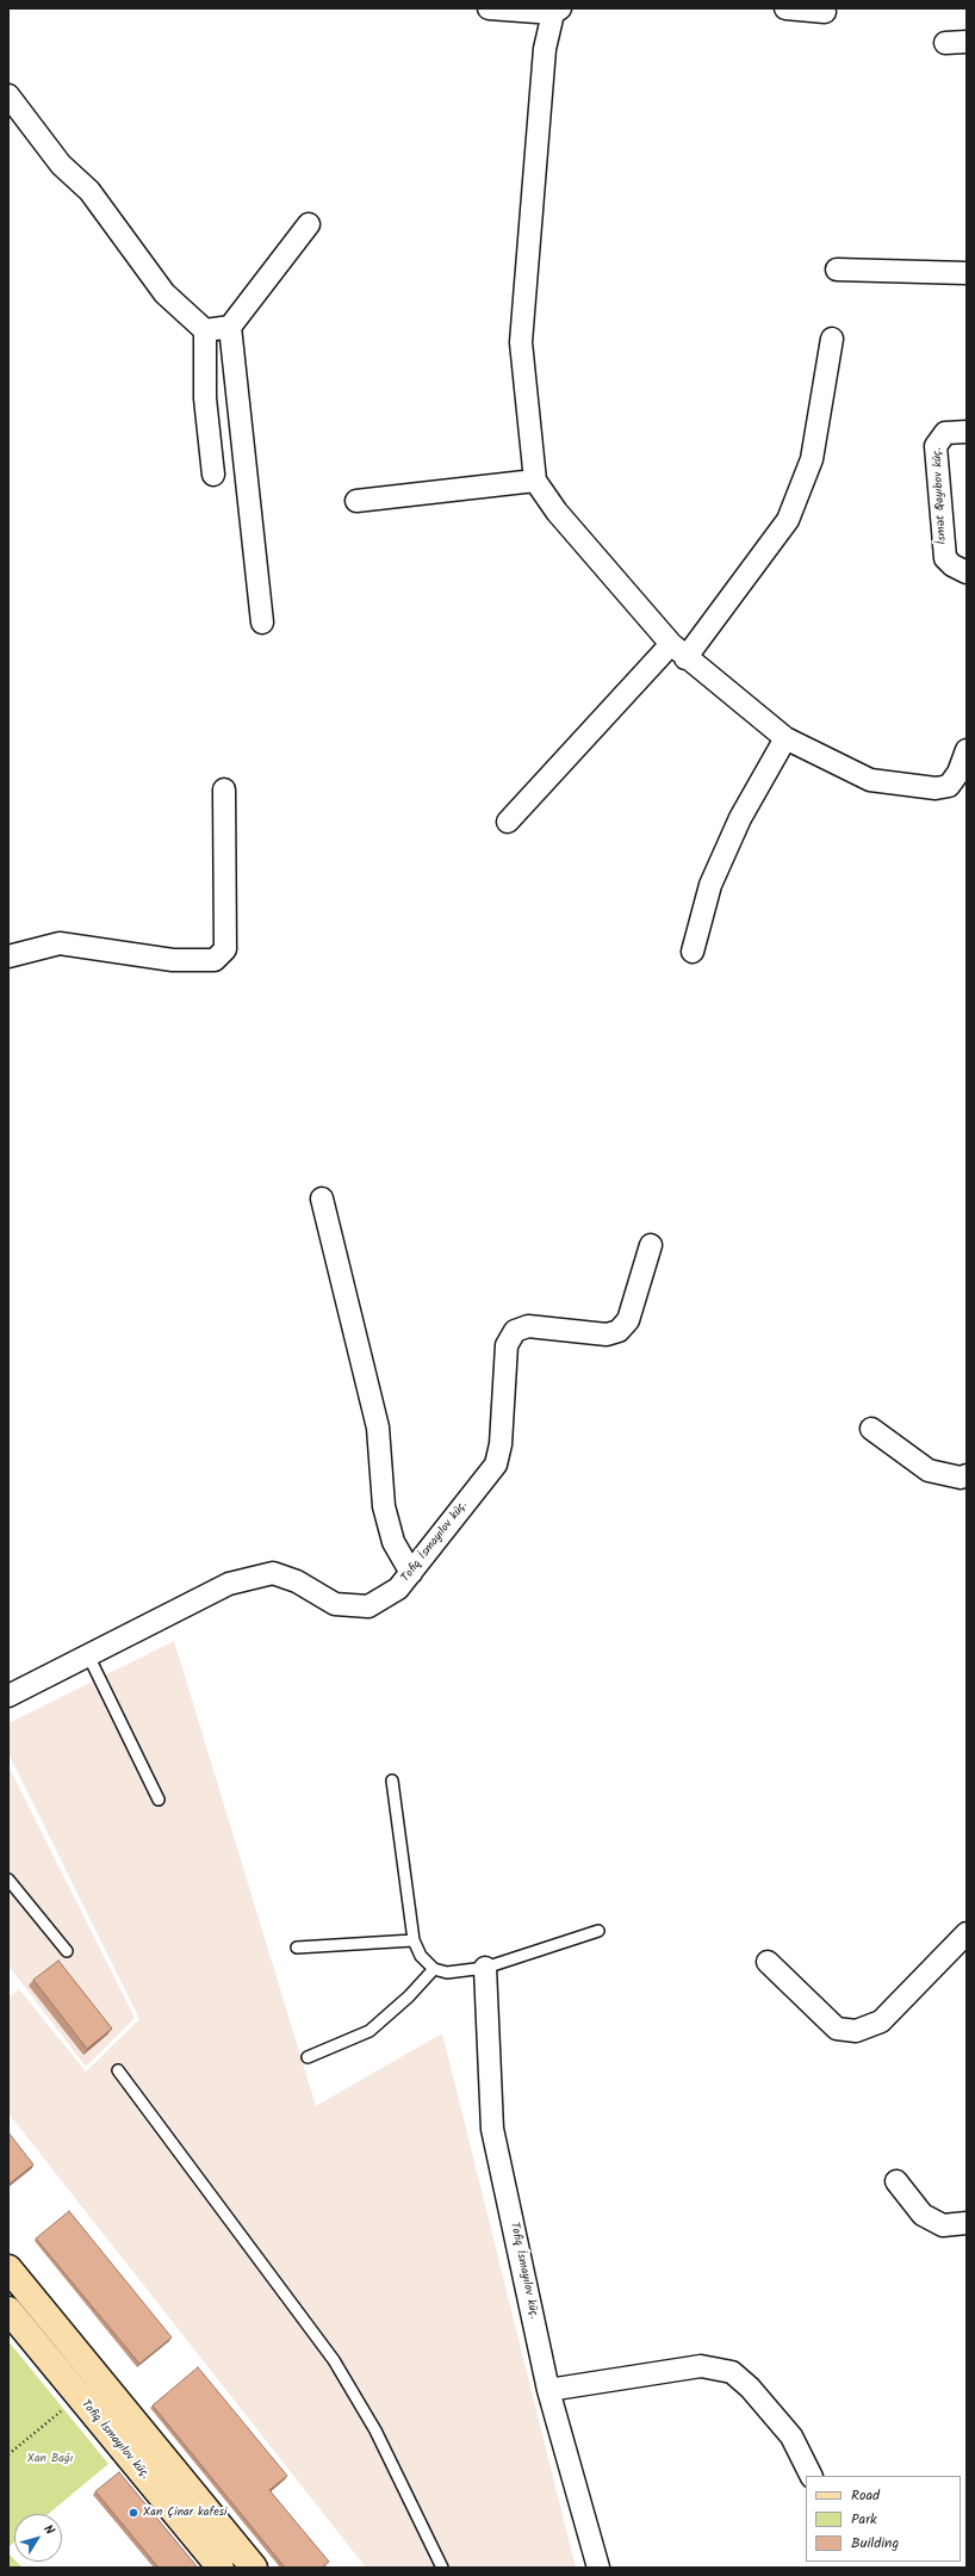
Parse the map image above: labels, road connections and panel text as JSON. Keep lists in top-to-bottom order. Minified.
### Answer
{"streets":{"main road":["Tofiq İsmayılov küç."],"street":["İsmət Qayıbov küç."]},"parks":["Xan Bağı"],"places":["Xan Çinar kafesi"],"legend":["Road","Park","Building"],"north":"top right"}
